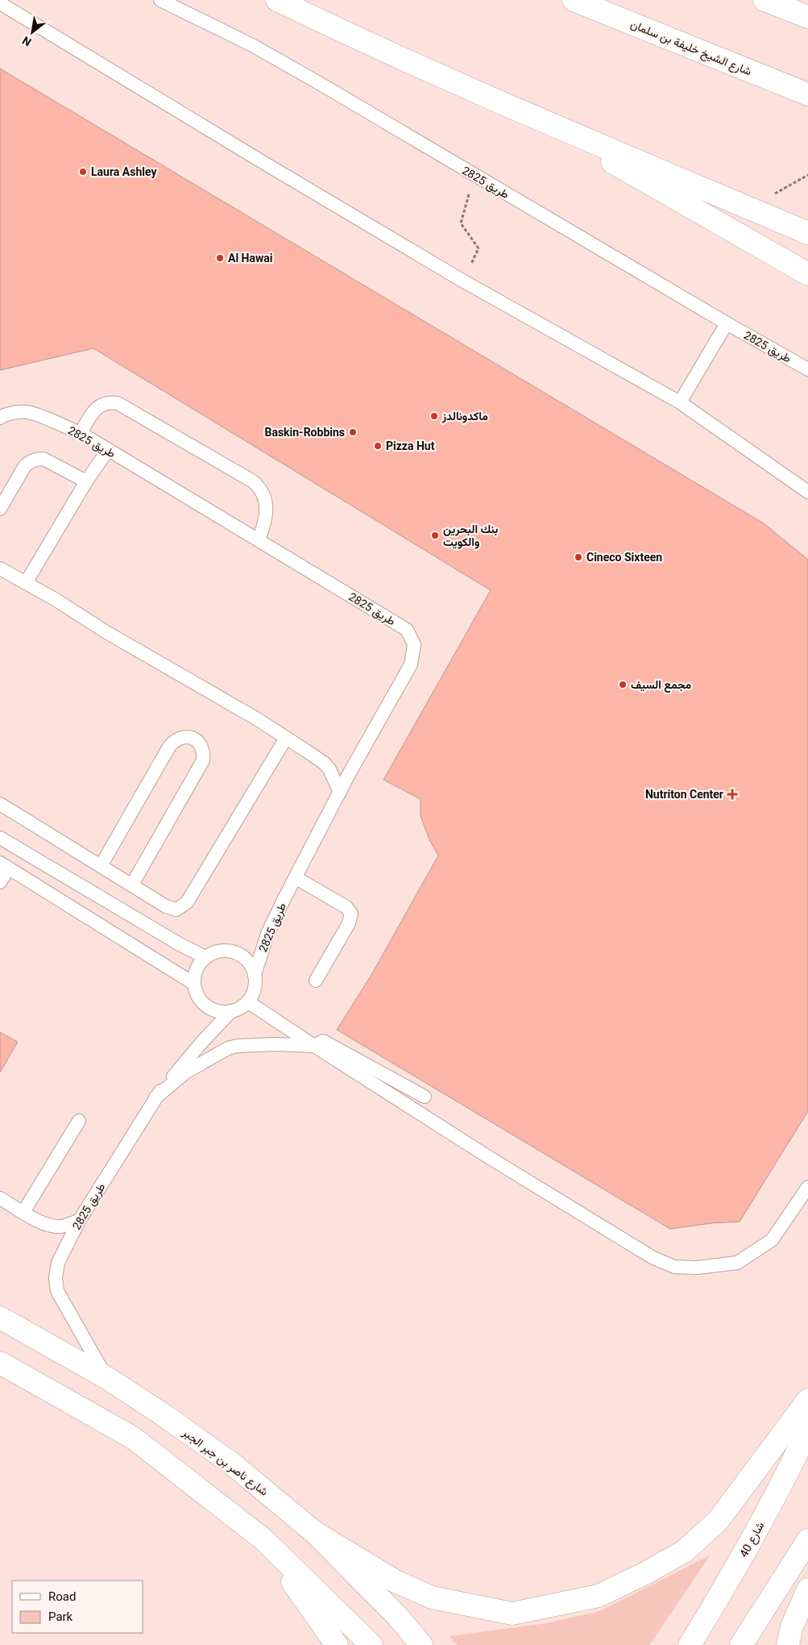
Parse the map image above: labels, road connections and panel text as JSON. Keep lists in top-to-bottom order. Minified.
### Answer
{"streets":{"main road":["شارع الشيخ خليفة بن سلمان","شارع ناصر بن جبر الجبر","شارع 40"],"lane":["طريق 2825"]},"crossings":[["طريق 2825","شارع ناصر بن جبر الجبر"]],"places":{"other":["Laura Ashley","Al Hawai","ماكدونالدز","Baskin-Robbins","Pizza Hut","بنك البحرين والكويت","Cineco Sixteen","مجمع السيف"],"health":["Nutriton Center"]},"legend":["Road","Park"],"north":"bottom left"}
